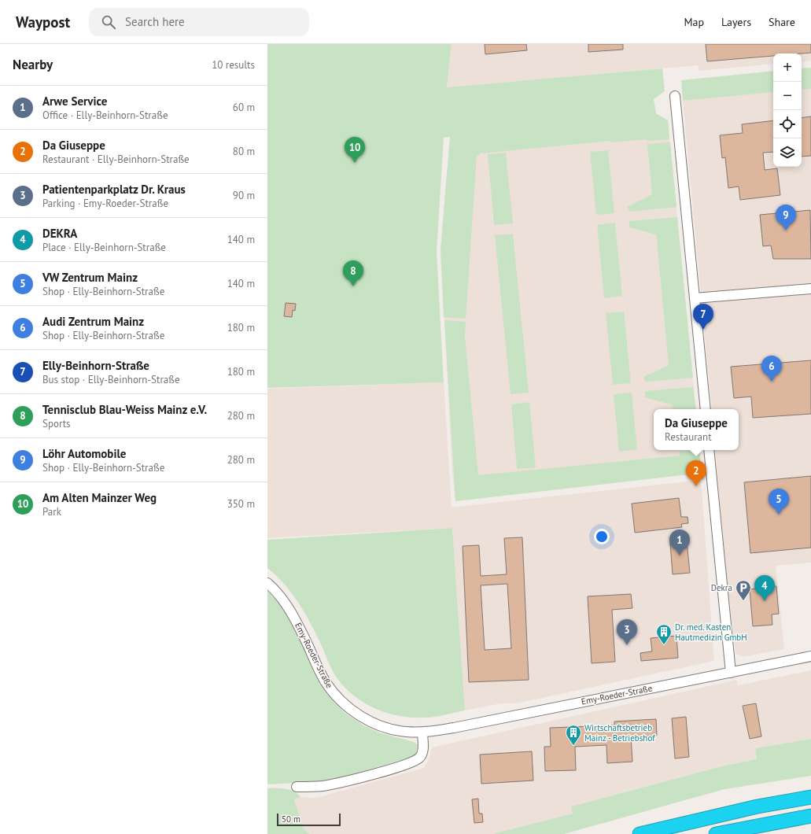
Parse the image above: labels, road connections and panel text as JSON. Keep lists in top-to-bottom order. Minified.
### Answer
{"streets":{"street":["Emy-Roeder-Straße"]},"places":{"parking":["Dekra"],"building":["Dr. med. Kasten Hautmedizin GmbH","Wirtschaftsbetrieb Mainz - Betriebshof"]},"scale_bar":"50 m","page":{"header":"Waypost","search":"Search here","nav":["Map","Layers","Share"],"heading":["Nearby","10 results"],"map_buttons":["+","−"],"list":[{"mark":"1","name":"Arwe Service","note":"Office · Elly-Beinhorn-Straße","value":"60 m"},{"mark":"2","name":"Da Giuseppe","note":"Restaurant · Elly-Beinhorn-Straße","value":"80 m"},{"mark":"3","name":"Patientenparkplatz Dr. Kraus","note":"Parking · Emy-Roeder-Straße","value":"90 m"},{"mark":"4","name":"DEKRA","note":"Place · Elly-Beinhorn-Straße","value":"140 m"},{"mark":"5","name":"VW Zentrum Mainz","note":"Shop · Elly-Beinhorn-Straße","value":"140 m"},{"mark":"6","name":"Audi Zentrum Mainz","note":"Shop · Elly-Beinhorn-Straße","value":"180 m"},{"mark":"7","name":"Elly-Beinhorn-Straße","note":"Bus stop · Elly-Beinhorn-Straße","value":"180 m"},{"mark":"8","name":"Tennisclub Blau-Weiss Mainz e.V.","note":"Sports","value":"280 m"},{"mark":"9","name":"Löhr Automobile","note":"Shop · Elly-Beinhorn-Straße","value":"280 m"},{"mark":"10","name":"Am Alten Mainzer Weg","note":"Park","value":"350 m"}],"pins":["10","9","8","7","6","2","5","1","4","3"],"popup":["Da Giuseppe","Restaurant"],"scale":"50 m"}}
